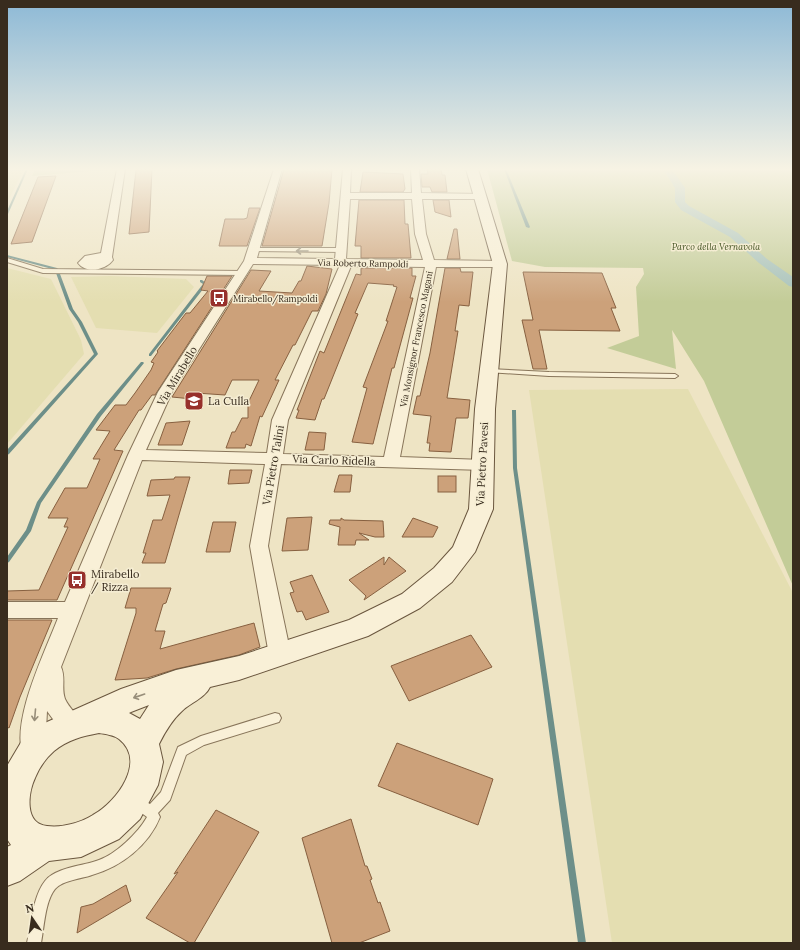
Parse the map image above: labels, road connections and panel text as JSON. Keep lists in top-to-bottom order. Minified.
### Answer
{"streets":{"street":["Via Roberto Rampoldi","Via Monsignor Francesco Magani","Via Mirabello","Via Carlo Ridella","Via Pietro Pavesi","Via Pietro Talini"]},"crossings":[["Via Roberto Rampoldi","Via Monsignor Francesco Magani"],["Via Roberto Rampoldi","Via Mirabello"],["Via Roberto Rampoldi","Via Pietro Pavesi"],["Via Roberto Rampoldi","Via Pietro Talini"],["Via Monsignor Francesco Magani","Via Carlo Ridella"],["Via Mirabello","Via Carlo Ridella"],["Via Mirabello","Via Pietro Pavesi"],["Via Carlo Ridella","Via Pietro Pavesi"],["Via Carlo Ridella","Via Pietro Talini"],["Via Pietro Pavesi","Via Pietro Talini"]],"parks":["Parco della Vernavola"],"places":{"bus stop":["Mirabello/Rampoldi","Mirabello / Rizza"],"school or university":["La Culla"]},"north":"top"}
